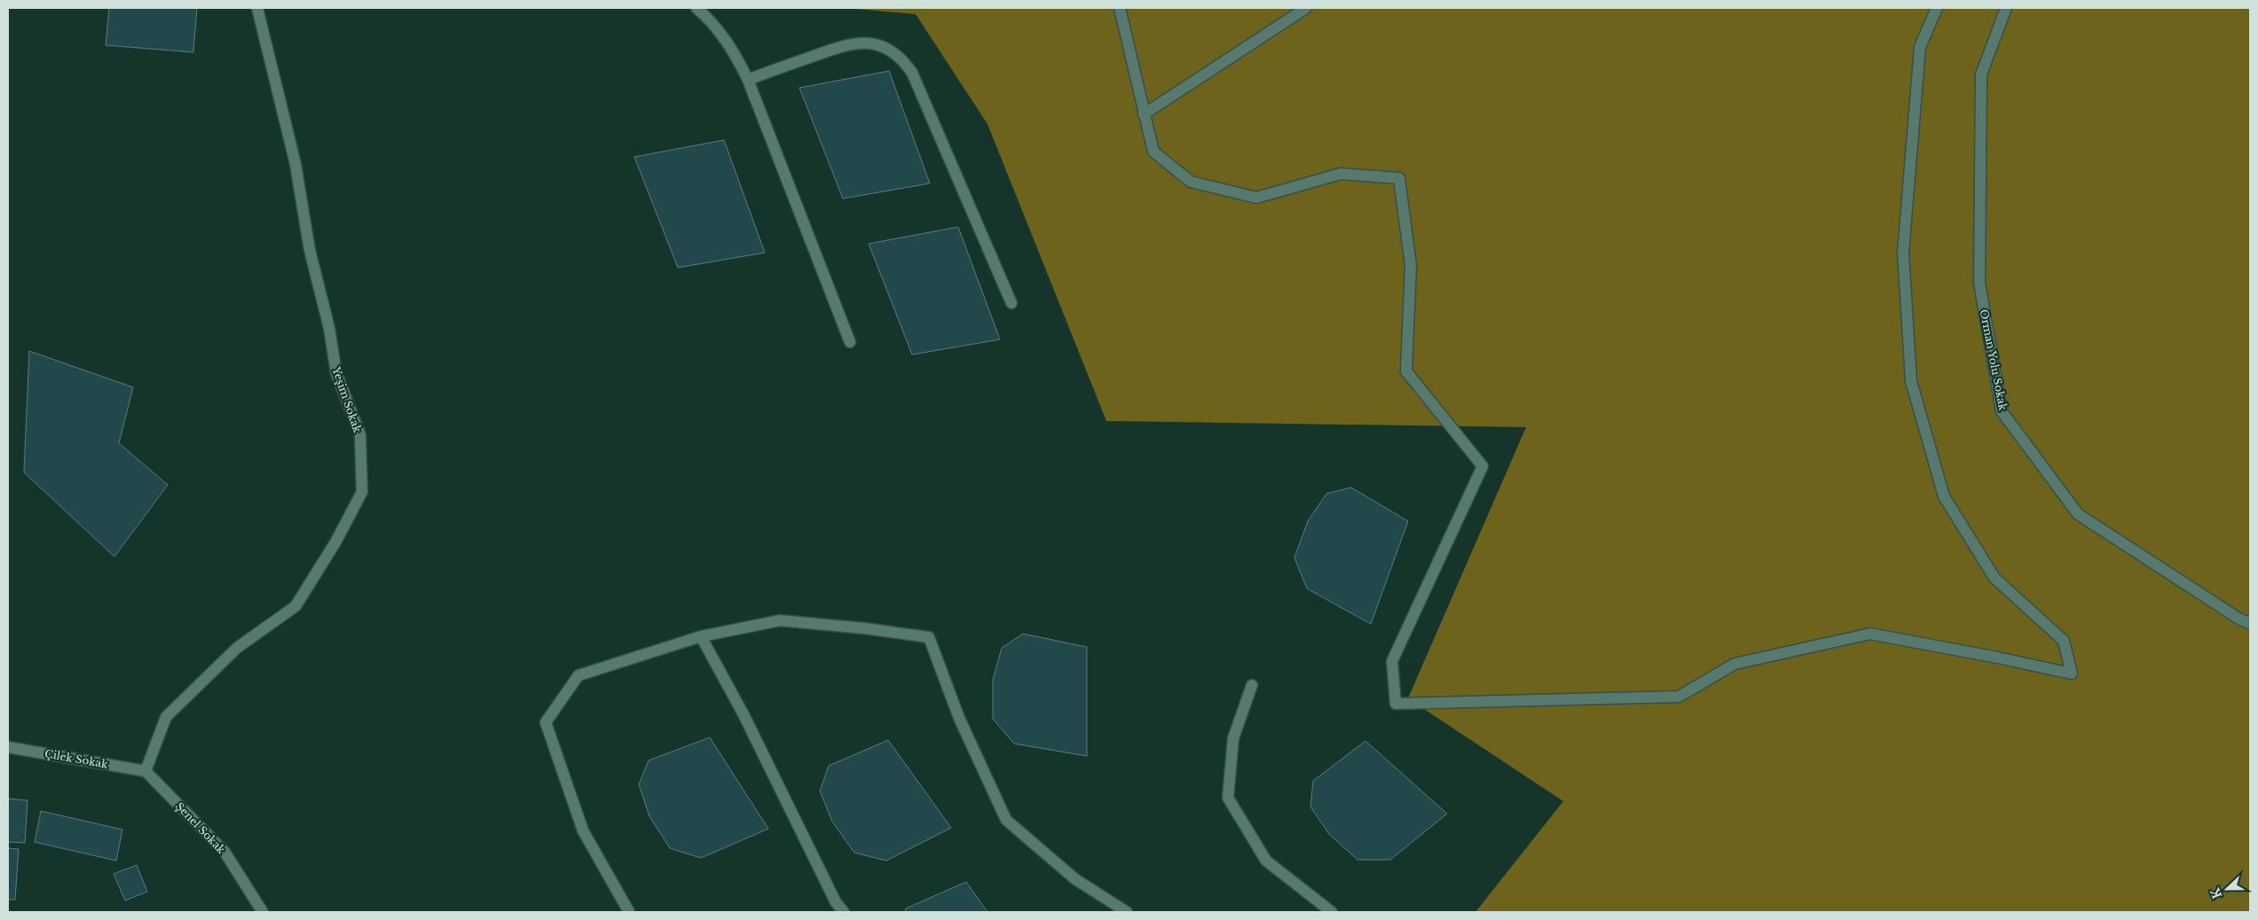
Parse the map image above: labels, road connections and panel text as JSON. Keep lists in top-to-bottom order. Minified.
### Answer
{"streets":{"street":["Orman Yolu Sokak","Yeşim Sokak","Çilek Sokak","Şenel Sokak"]},"crossings":[["Yeşim Sokak","Çilek Sokak"],["Yeşim Sokak","Şenel Sokak"],["Çilek Sokak","Şenel Sokak"]],"north":"left"}
